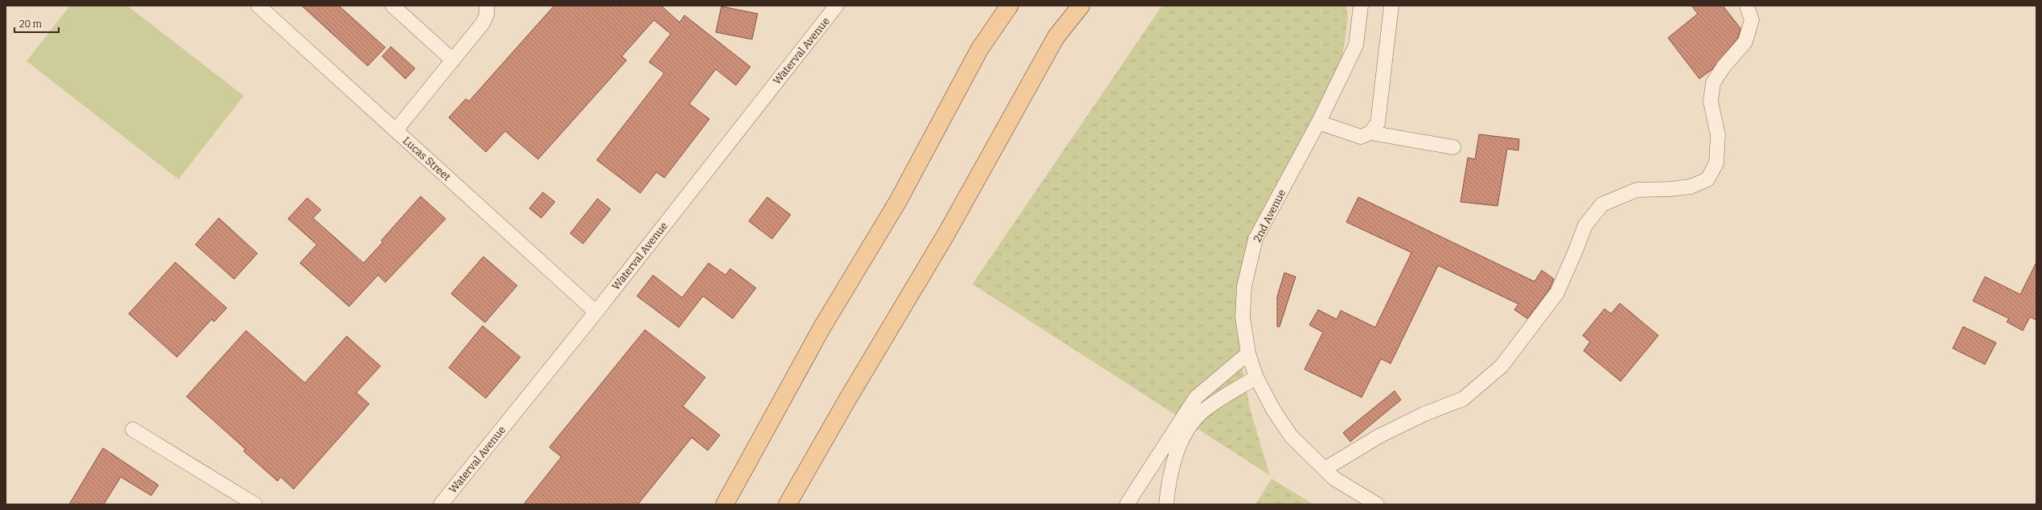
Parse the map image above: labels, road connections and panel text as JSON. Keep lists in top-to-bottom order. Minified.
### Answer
{"streets":{"street":["Waterval Avenue","Lucas Street","2nd Avenue"]},"crossings":[["Waterval Avenue","Lucas Street"]],"scale_bar":"20 m"}
